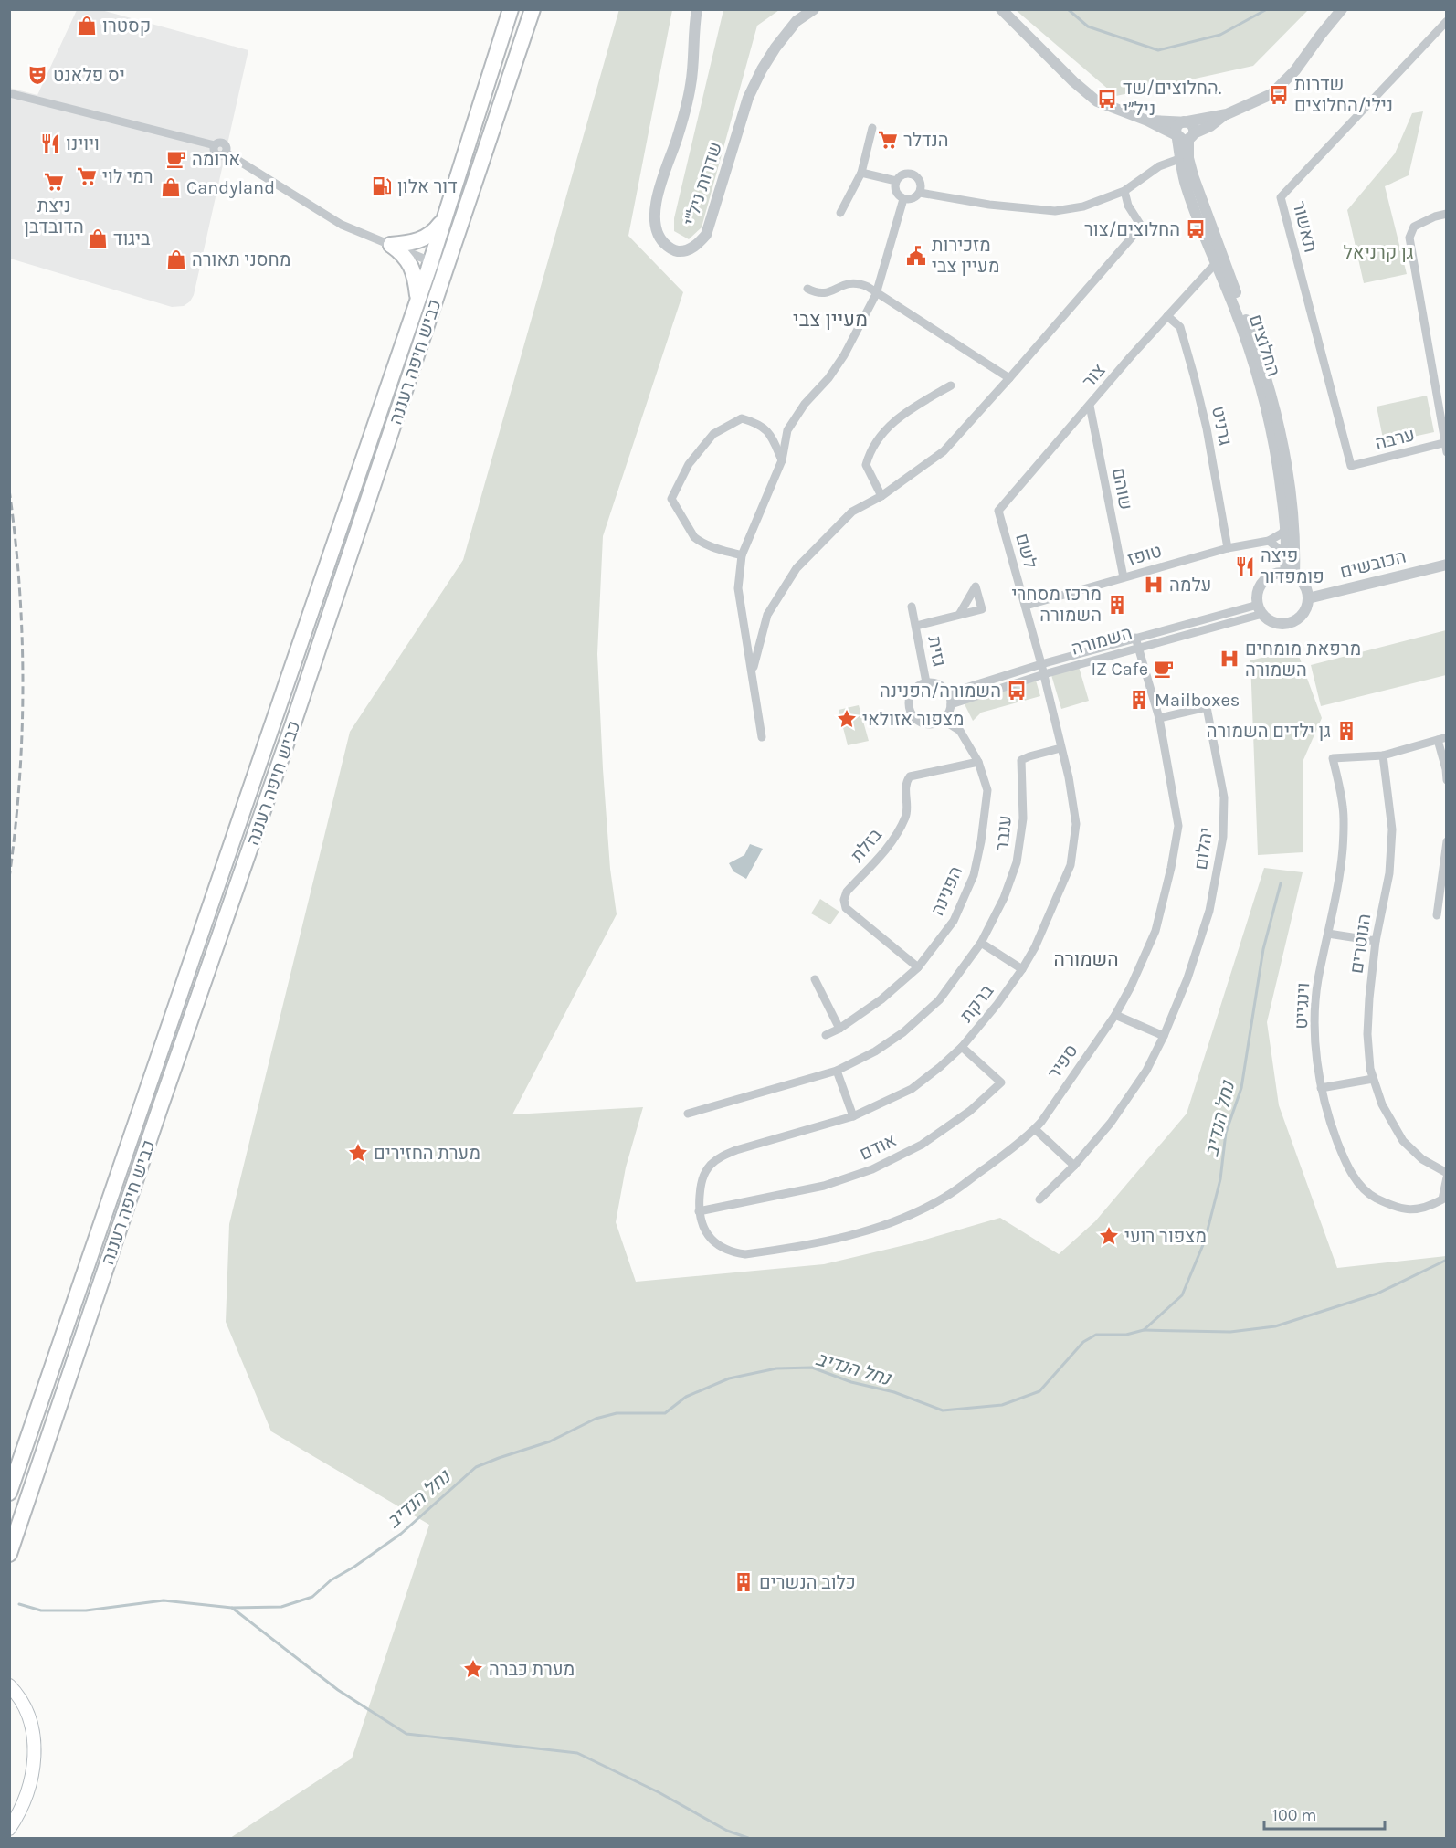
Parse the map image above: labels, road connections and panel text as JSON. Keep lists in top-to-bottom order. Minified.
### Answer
{"streets":{"highway":["כביש חיפה רעננה"],"street":["שדרות ניל\"י","תאשור","החלוצים","צור","גרניט","ערבה","שוהם","לשם","טופז","הכובשים","השמורה","גזית","ענבר","בזלת","יהלום","הפנינה","הנוטרים","ברקת","וינגייט","ספיר","אודם"]},"crossings":[["תאשור","ערבה"],["החלוצים","צור"],["החלוצים","טופז"],["החלוצים","הכובשים"],["החלוצים","השמורה"],["צור","גרניט"],["צור","שוהם"],["צור","לשם"],["גרניט","טופז"],["שוהם","טופז"],["לשם","טופז"],["לשם","השמורה"],["לשם","ברקת"],["הכובשים","השמורה"],["השמורה","גזית"],["השמורה","הפנינה"],["השמורה","ברקת"],["השמורה","ספיר"],["גזית","הפנינה"],["ענבר","ברקת"],["בזלת","הפנינה"],["יהלום","ספיר"],["הנוטרים","וינגייט"],["ברקת","ספיר"],["ברקת","אודם"],["ספיר","אודם"]],"districts":["מעיין צבי","השמורה"],"water":["נחל הנדיב"],"parks":["גן קרניאל"],"places":{"shop":["קסטרו","Candyland","ביגוד","מחסני תאורה"],"theatre":["יס פלאנט"],"bus stop":["שדרות נילי/החלוצים","החלוצים/שד. ניל״י","החלוצים/צור","השמורה/הפנינה"],"supermarket":["הנדלר","רמי לוי","ניצת הדובדבן"],"restaurant":["ויוינו","פיצה פומפדור"],"cafe":["ארומה","IZ Cafe"],"fuel station":["דור אלון"],"public building":["מזכירות מעיין צבי"],"hospital":["עלמה","מרפאת מומחים השמורה"],"building":["מרכז מסחרי השמורה","Mailboxes","גן ילדים השמורה","כלוב הנשרים"],"place":["מצפור אזולאי","מערת החזירים","מצפור רועי","מערת כברה"]},"scale_bar":"100 m"}
